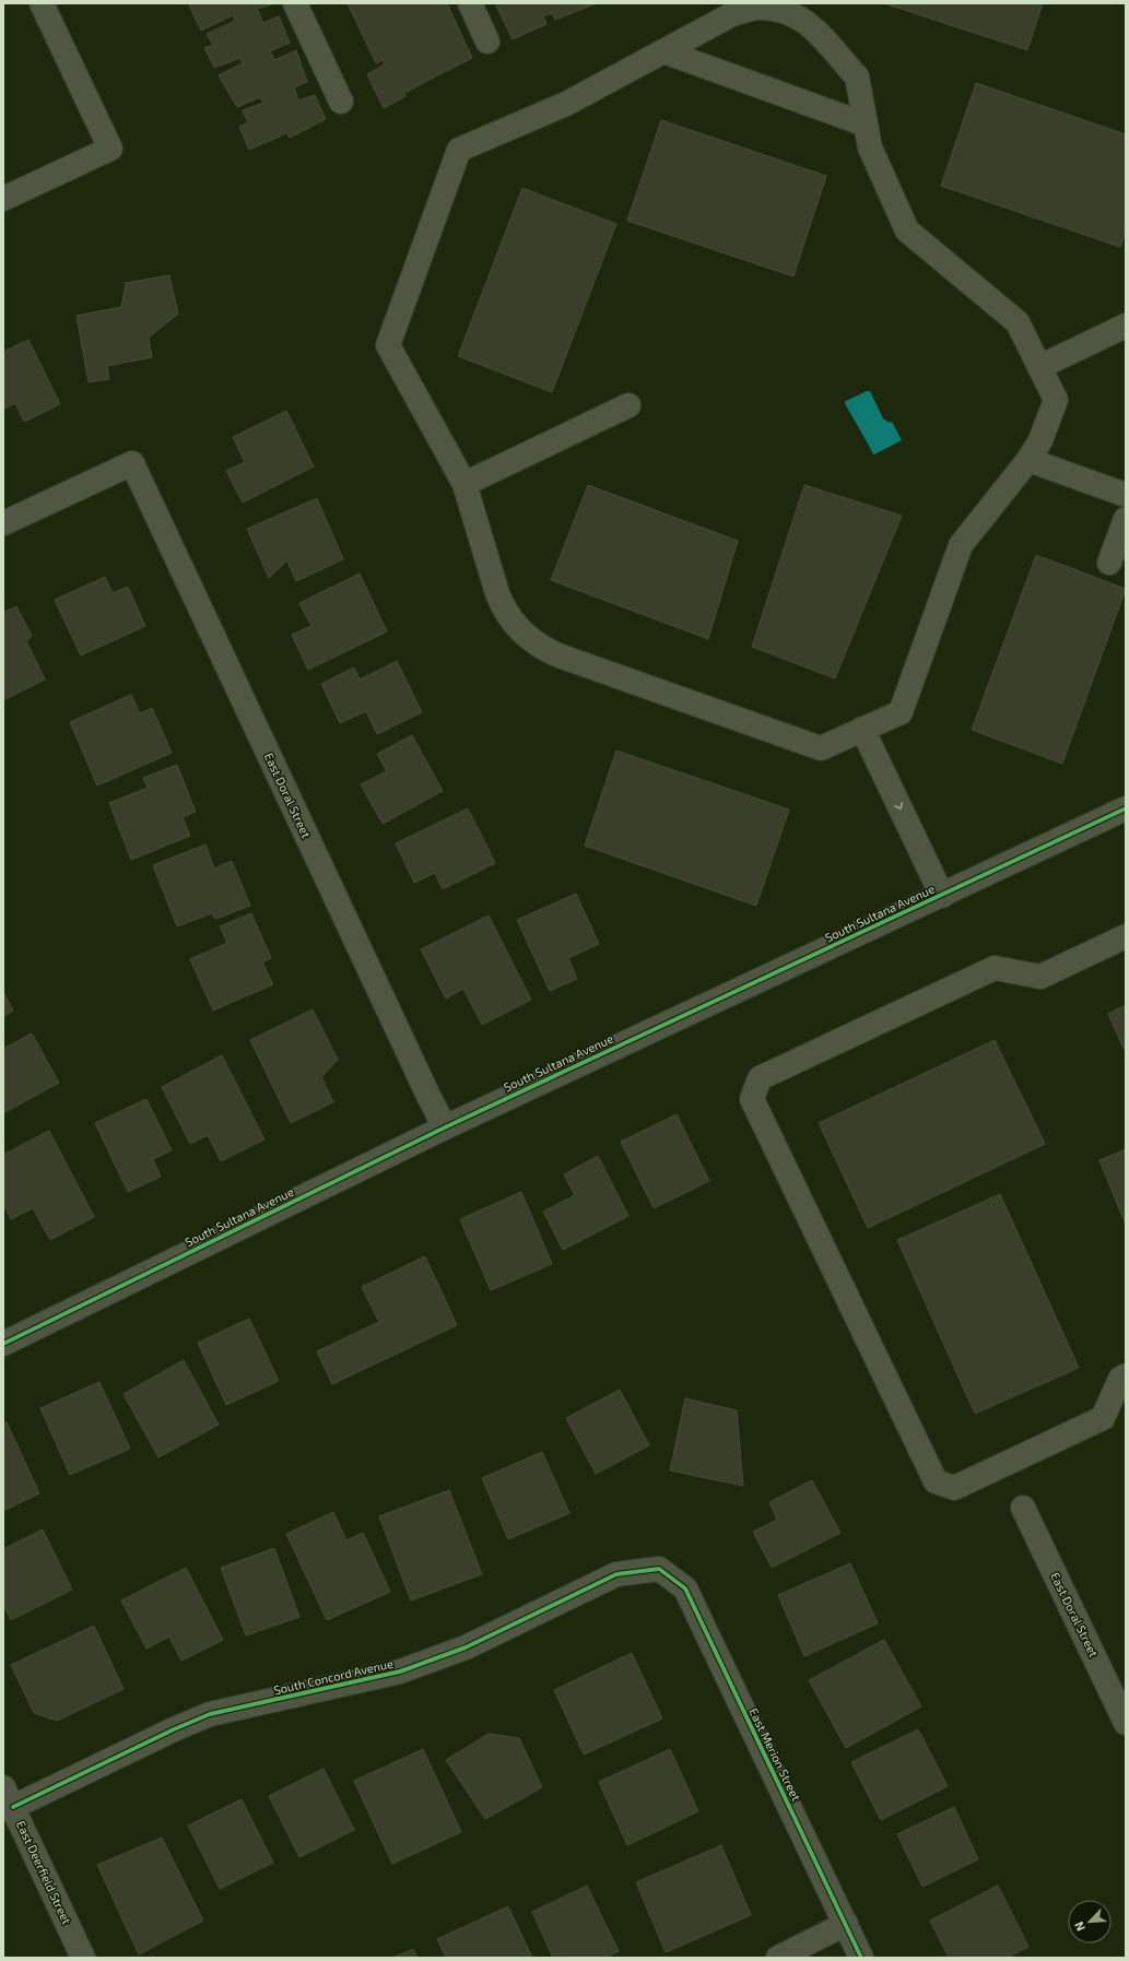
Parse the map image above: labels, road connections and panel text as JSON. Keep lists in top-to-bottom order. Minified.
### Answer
{"streets":{"street":["East Doral Street","South Sultana Avenue","South Concord Avenue","East Merion Street","East Deerfield Street"]},"crossings":[["East Doral Street","South Sultana Avenue"],["South Concord Avenue","East Merion Street"],["South Concord Avenue","East Deerfield Street"]],"north":"bottom left"}
